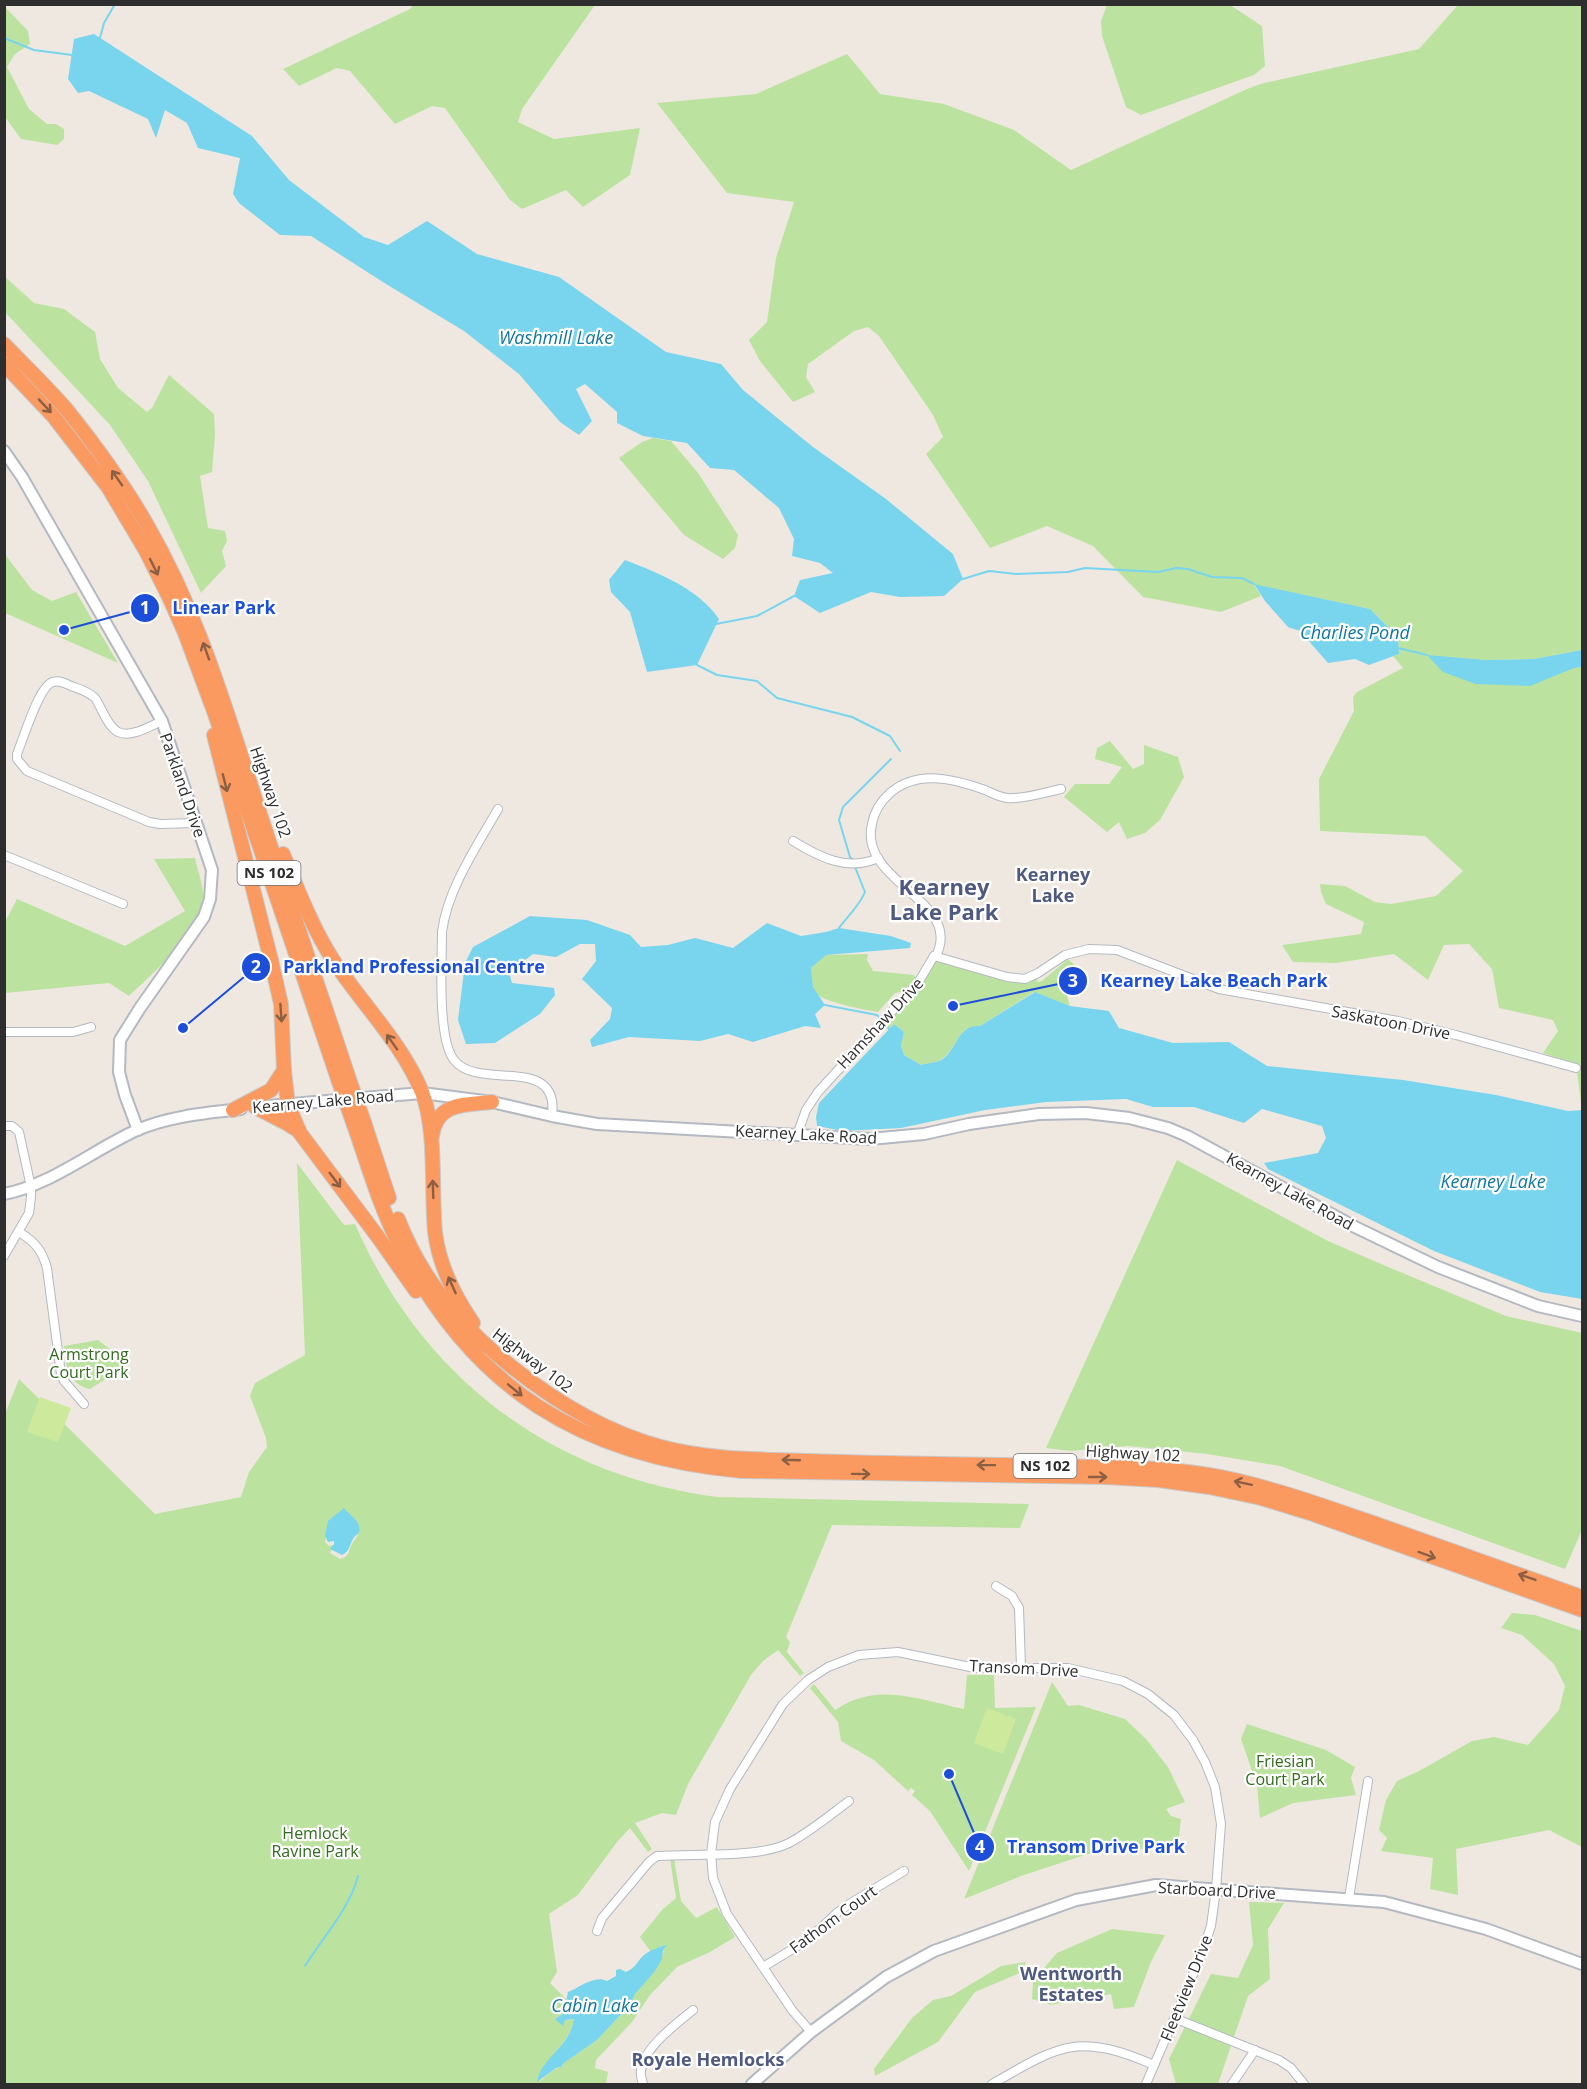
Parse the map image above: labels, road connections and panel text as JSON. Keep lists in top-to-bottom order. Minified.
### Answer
{"streets":{"highway":["Highway 102","NS 102"],"street":["Parkland Drive","Saskatoon Drive","Hamshaw Drive","Kearney Lake Road","Transom Drive","Starboard Drive","Fathom Court","Fleetview Drive"]},"crossings":[["Parkland Drive","Kearney Lake Road"],["Saskatoon Drive","Hamshaw Drive"],["Hamshaw Drive","Kearney Lake Road"],["Transom Drive","Starboard Drive"],["Transom Drive","Fathom Court"],["Transom Drive","Fleetview Drive"],["Starboard Drive","Fleetview Drive"]],"districts":["Kearney Lake","Kearney Lake Park","Wentworth Estates","Royale Hemlocks"],"water":["Washmill Lake","Charlies Pond","Kearney Lake","Cabin Lake"],"parks":["Armstrong Court Park","Friesian Court Park","Hemlock Ravine Park"],"places":["Linear Park","Kearney Lake Beach Park","Parkland Professional Centre","Transom Drive Park"]}
